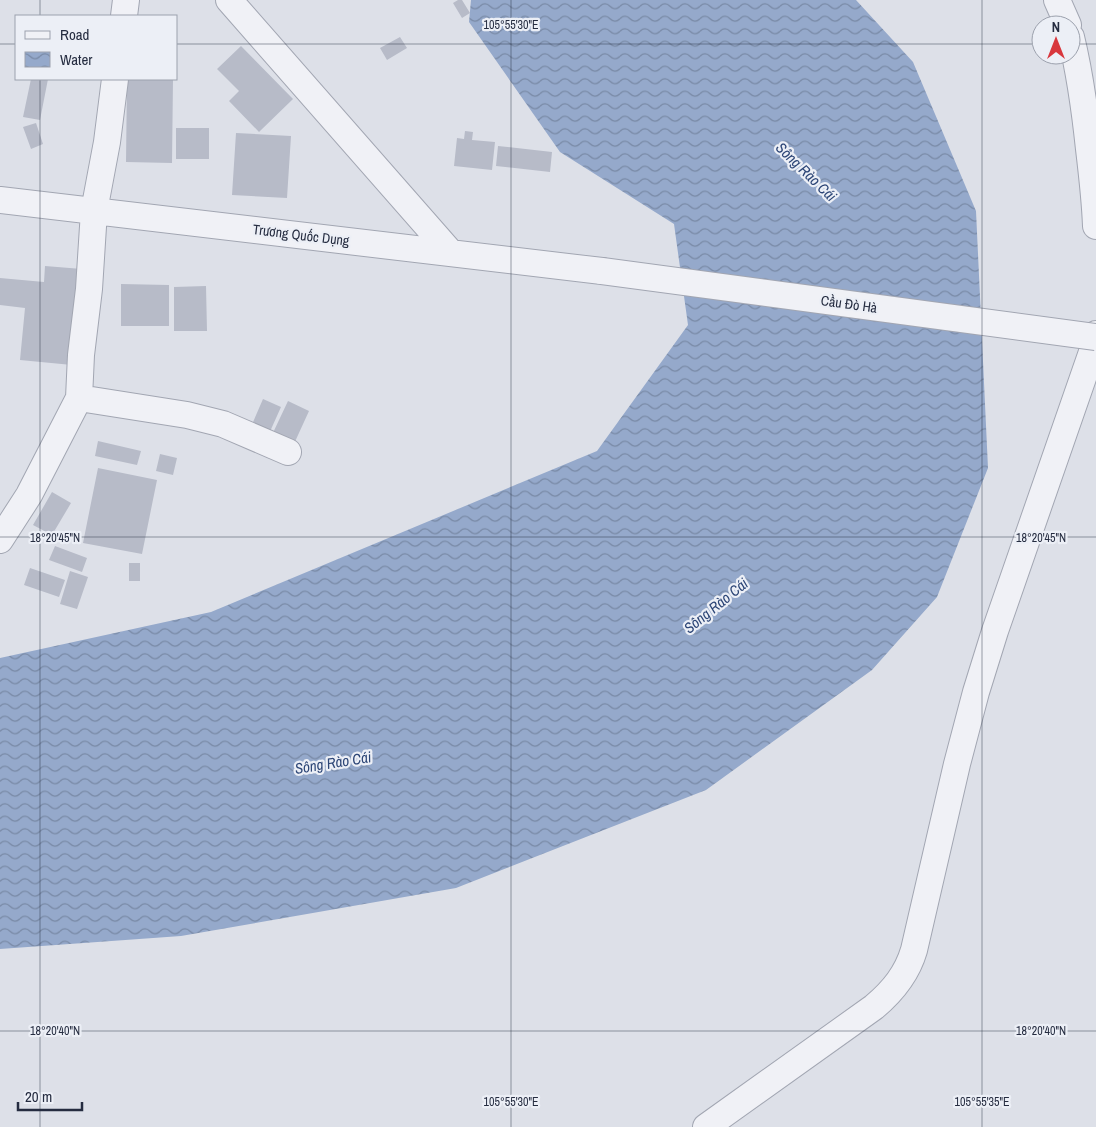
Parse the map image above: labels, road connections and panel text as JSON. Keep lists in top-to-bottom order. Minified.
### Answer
{"streets":{"street":["Trương Quốc Dụng","Cầu Đò Hà"]},"crossings":[["Trương Quốc Dụng","Cầu Đò Hà"]],"water":["Sông Rào Cái"],"legend":["Road","Water"],"scale_bar":"20 m","north":"top","coordinates":["105°55'30\"E","18°20'45\"N","18°20'40\"N","105°55'35\"E"]}
